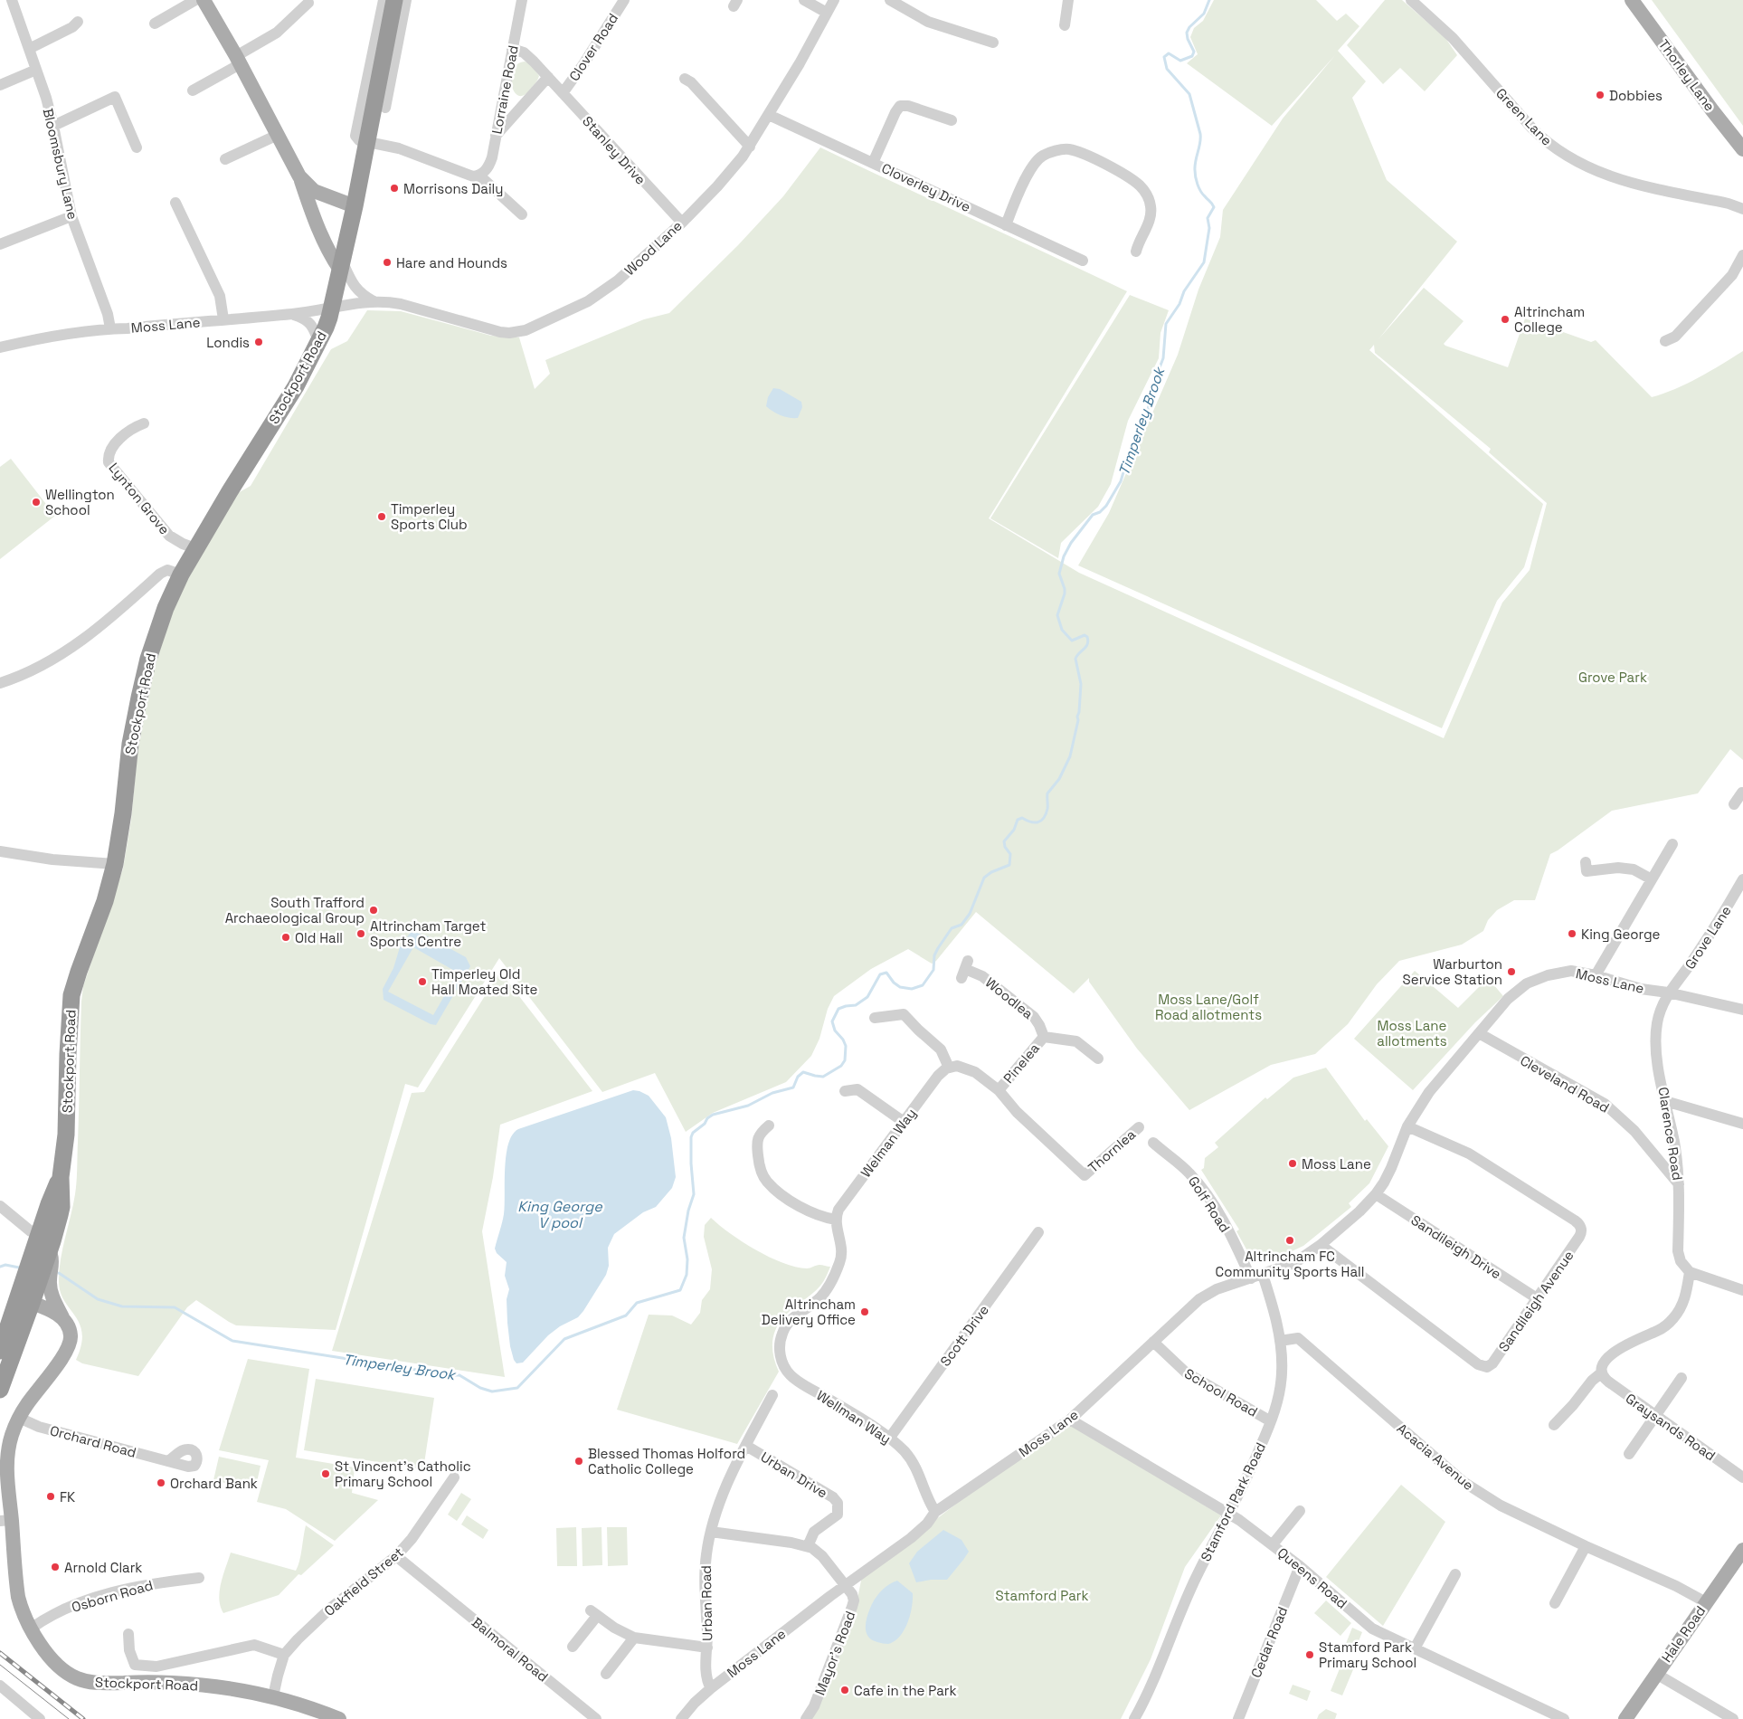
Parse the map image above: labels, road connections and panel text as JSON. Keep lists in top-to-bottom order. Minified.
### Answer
{"streets":{"highway":["Stockport Road"],"main road":["Thorley Lane","Hale Road"],"street":["Clover Road","Lorraine Road","Green Lane","Stanley Drive","Bloomsbury Lane","Cloverley Drive","Wood Lane","Moss Lane","Lynton Grove","Grove Lane","Woodlea","Pinelea","Cleveland Road","Clarence Road","Welman Way","Thornlea","Golf Road","Sandileigh Drive","Sandileigh Avenue","Scott Drive","School Road","Wellman Way","Graysands Road","Orchard Road","Acacia Avenue","Urban Drive","Stamford Park Road","Queens Road","Oakfield Street","Osborn Road","Urban Road","Cedar Road","Balmoral Road","Mayor's Road"]},"crossings":[["Clover Road","Stanley Drive"],["Lorraine Road","Stanley Drive"],["Stanley Drive","Wood Lane"],["Bloomsbury Lane","Moss Lane"],["Cloverley Drive","Wood Lane"],["Wood Lane","Moss Lane"],["Wood Lane","Stockport Road"],["Moss Lane","Stockport Road"],["Moss Lane","Grove Lane"],["Moss Lane","Cleveland Road"],["Moss Lane","Clarence Road"],["Moss Lane","Golf Road"],["Moss Lane","Sandileigh Drive"],["Moss Lane","Sandileigh Avenue"],["Moss Lane","School Road"],["Moss Lane","Wellman Way"],["Moss Lane","Stamford Park Road"],["Moss Lane","Queens Road"],["Moss Lane","Urban Road"],["Moss Lane","Mayor's Road"],["Stockport Road","Lynton Grove"],["Stockport Road","Orchard Road"],["Stockport Road","Oakfield Street"],["Stockport Road","Osborn Road"],["Grove Lane","Clarence Road"],["Woodlea","Pinelea"],["Pinelea","Thornlea"],["Cleveland Road","Clarence Road"],["Welman Way","Wellman Way"],["Sandileigh Drive","Sandileigh Avenue"],["Scott Drive","Wellman Way"],["School Road","Stamford Park Road"],["Acacia Avenue","Stamford Park Road"],["Acacia Avenue","Hale Road"],["Urban Drive","Urban Road"],["Stamford Park Road","Queens Road"],["Queens Road","Cedar Road"],["Oakfield Street","Balmoral Road"]],"water":["Timperley Brook","King George V pool"],"parks":["Grove Park","Moss Lane/Golf Road allotments","Moss Lane allotments","Stamford Park"],"places":["Dobbies","Morrisons Daily","Hare and Hounds","Altrincham College","Londis","Wellington School","Timperley Sports Club","South Trafford Archaeological Group","Altrincham Target Sports Centre","King George","Old Hall","Warburton Service Station","Timperley Old Hall Moated Site","Moss Lane","Altrincham FC Community Sports Hall","Altrincham Delivery Office","Blessed Thomas Holford Catholic College","St Vincent's Catholic Primary School","Orchard Bank","FK","Arnold Clark","Stamford Park Primary School","Cafe in the Park"]}
